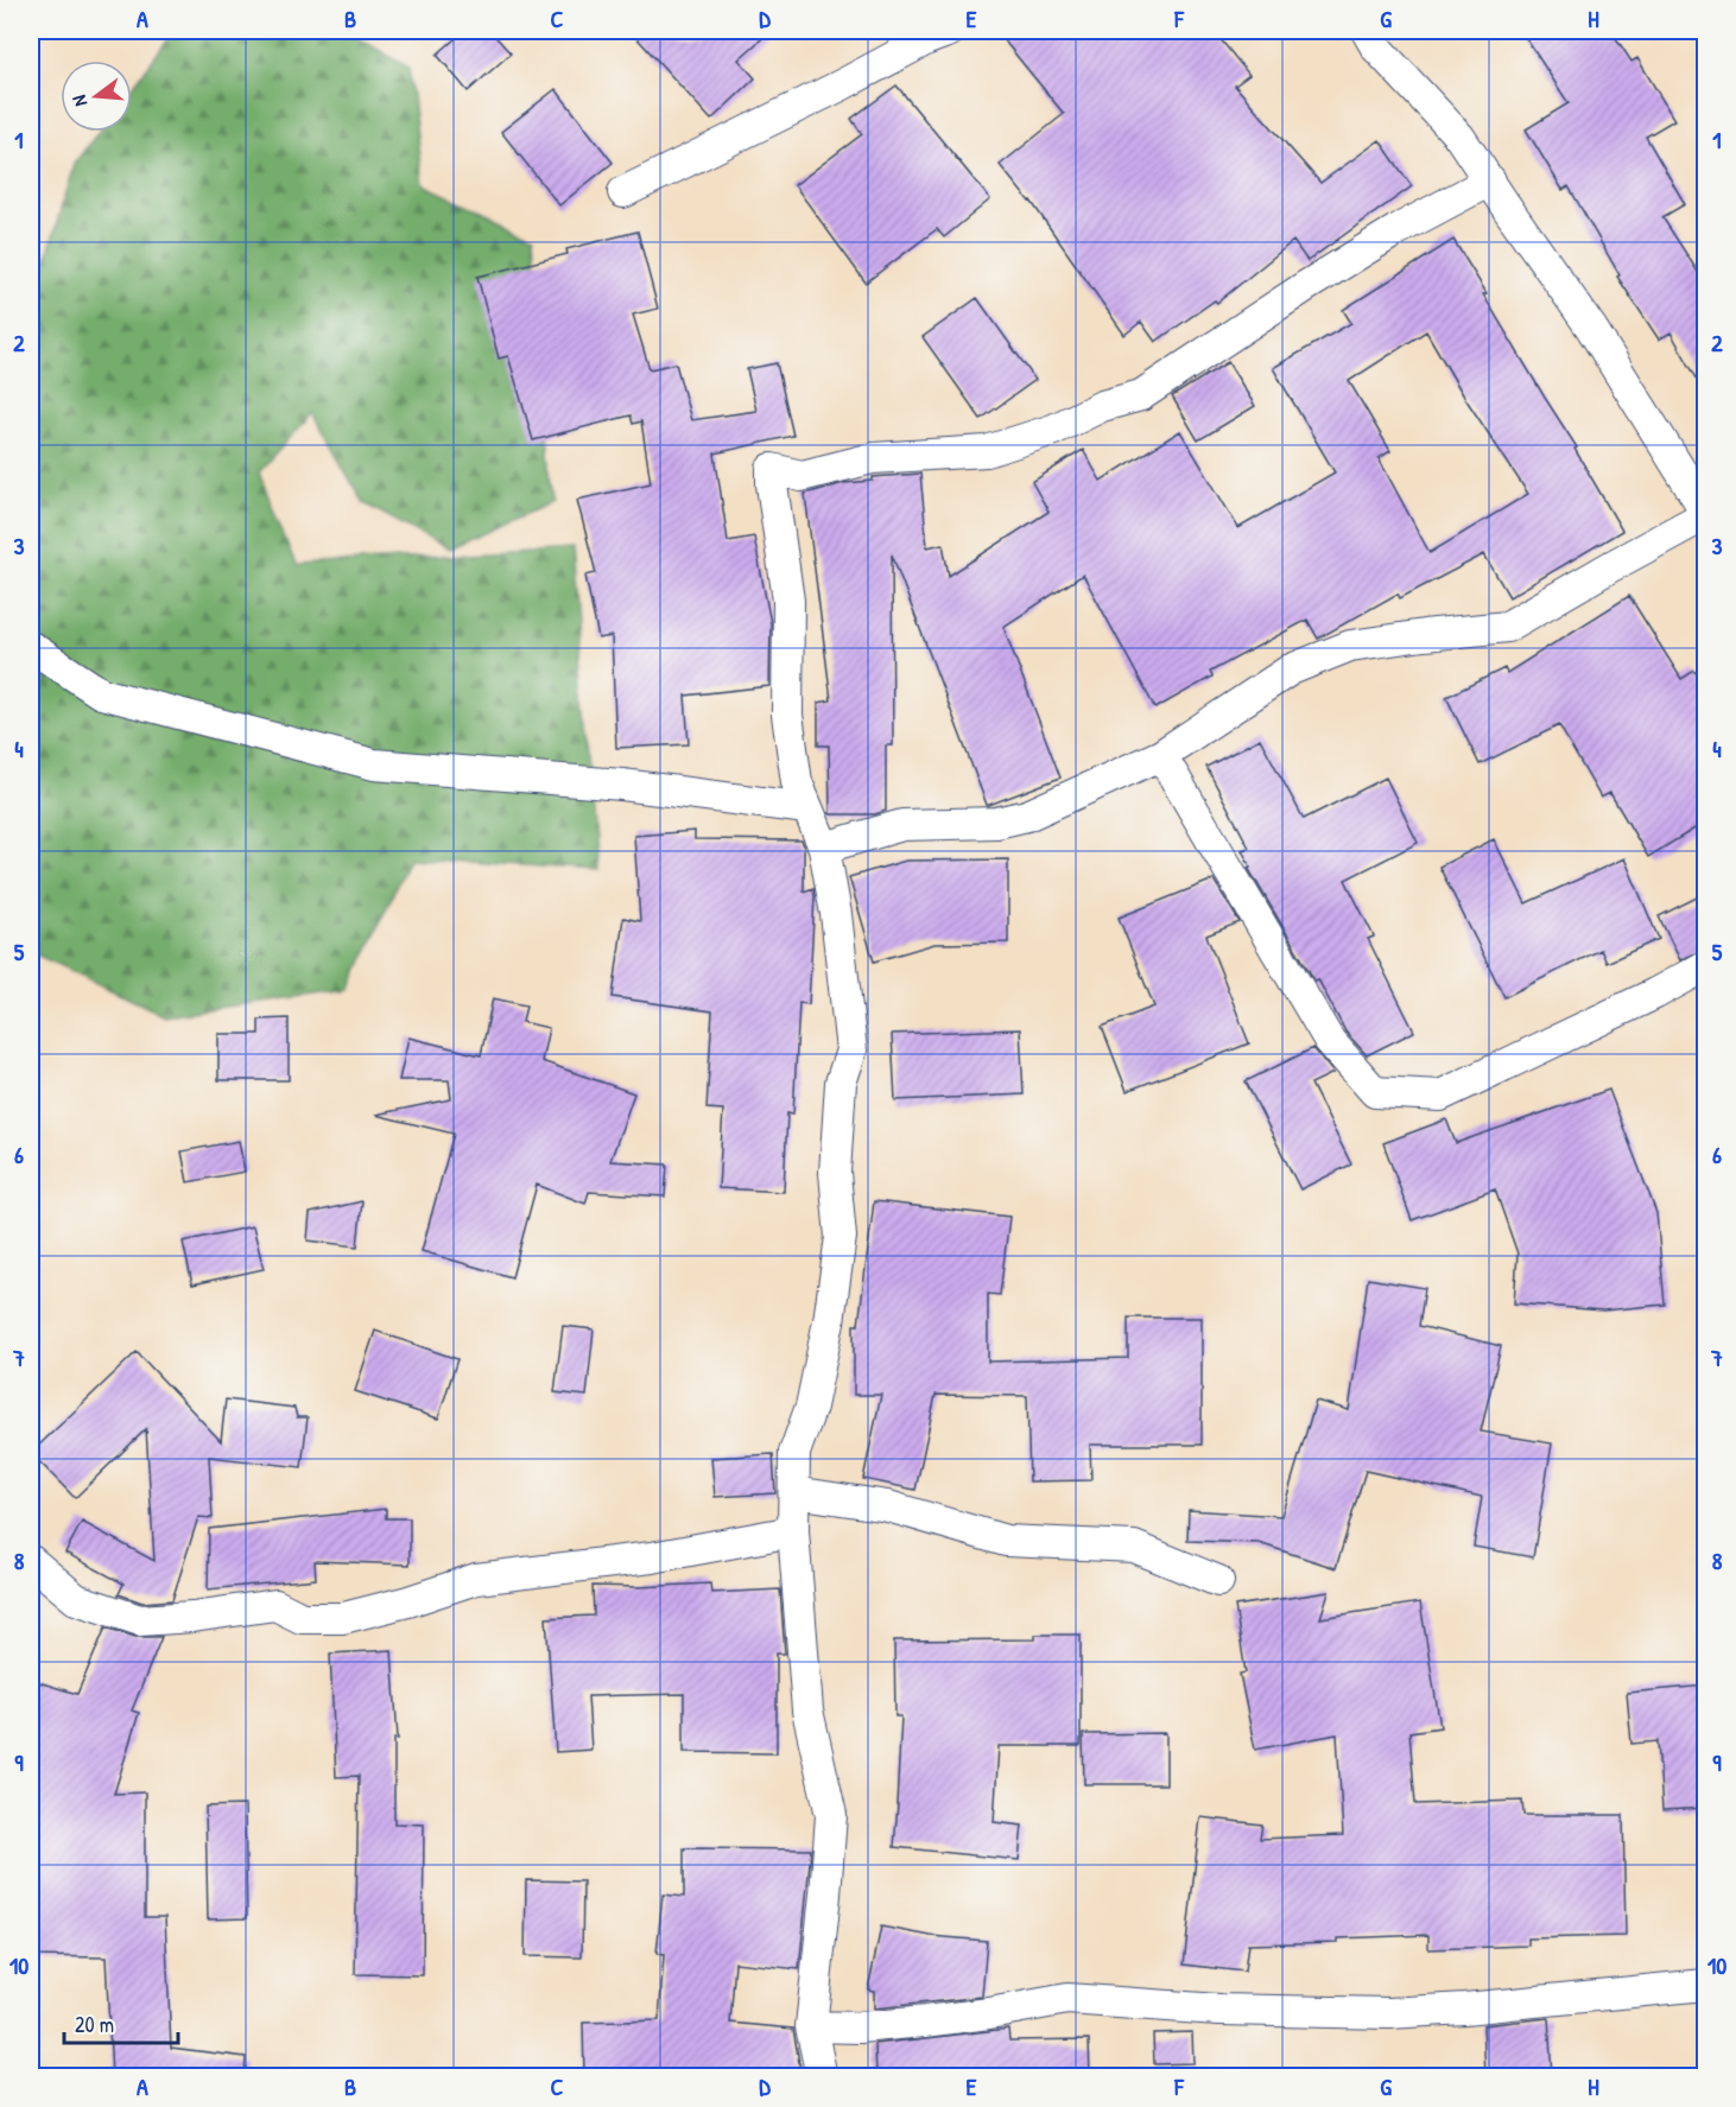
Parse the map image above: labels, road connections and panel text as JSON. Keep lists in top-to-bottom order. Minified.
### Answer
{"scale_bar":"20 m","north":"left","grid":{"columns":["A","B","C","D","E","F","G","H"],"rows":["1","2","3","4","5","6","7","8","9","10"]}}
